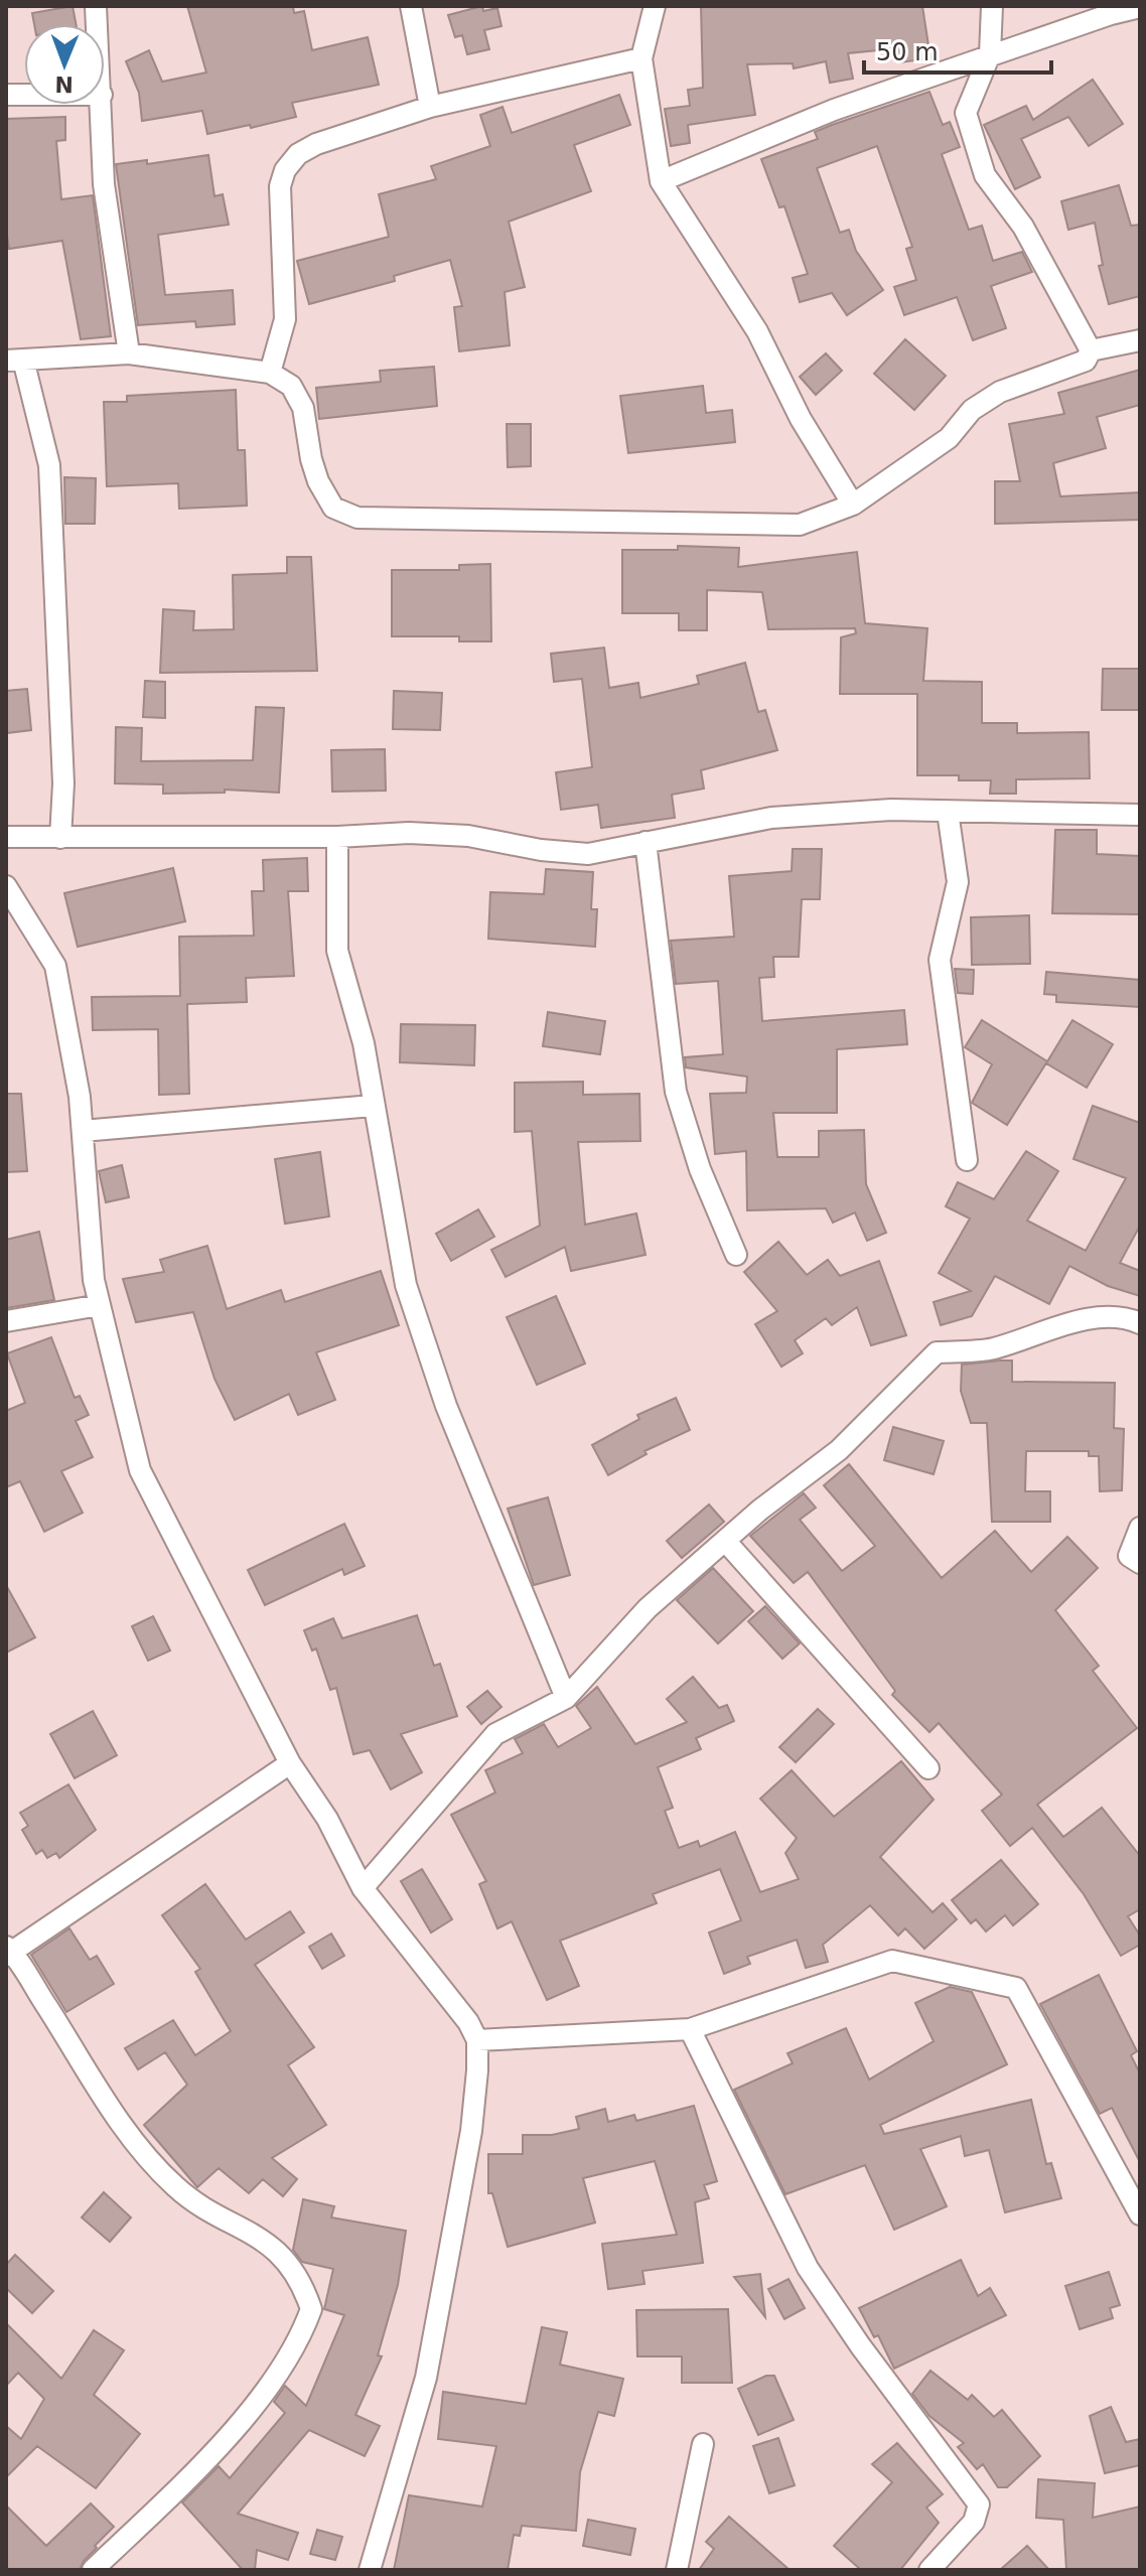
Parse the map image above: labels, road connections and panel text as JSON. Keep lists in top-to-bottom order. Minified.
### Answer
{"scale_bar":"50 m","north":"bottom"}
